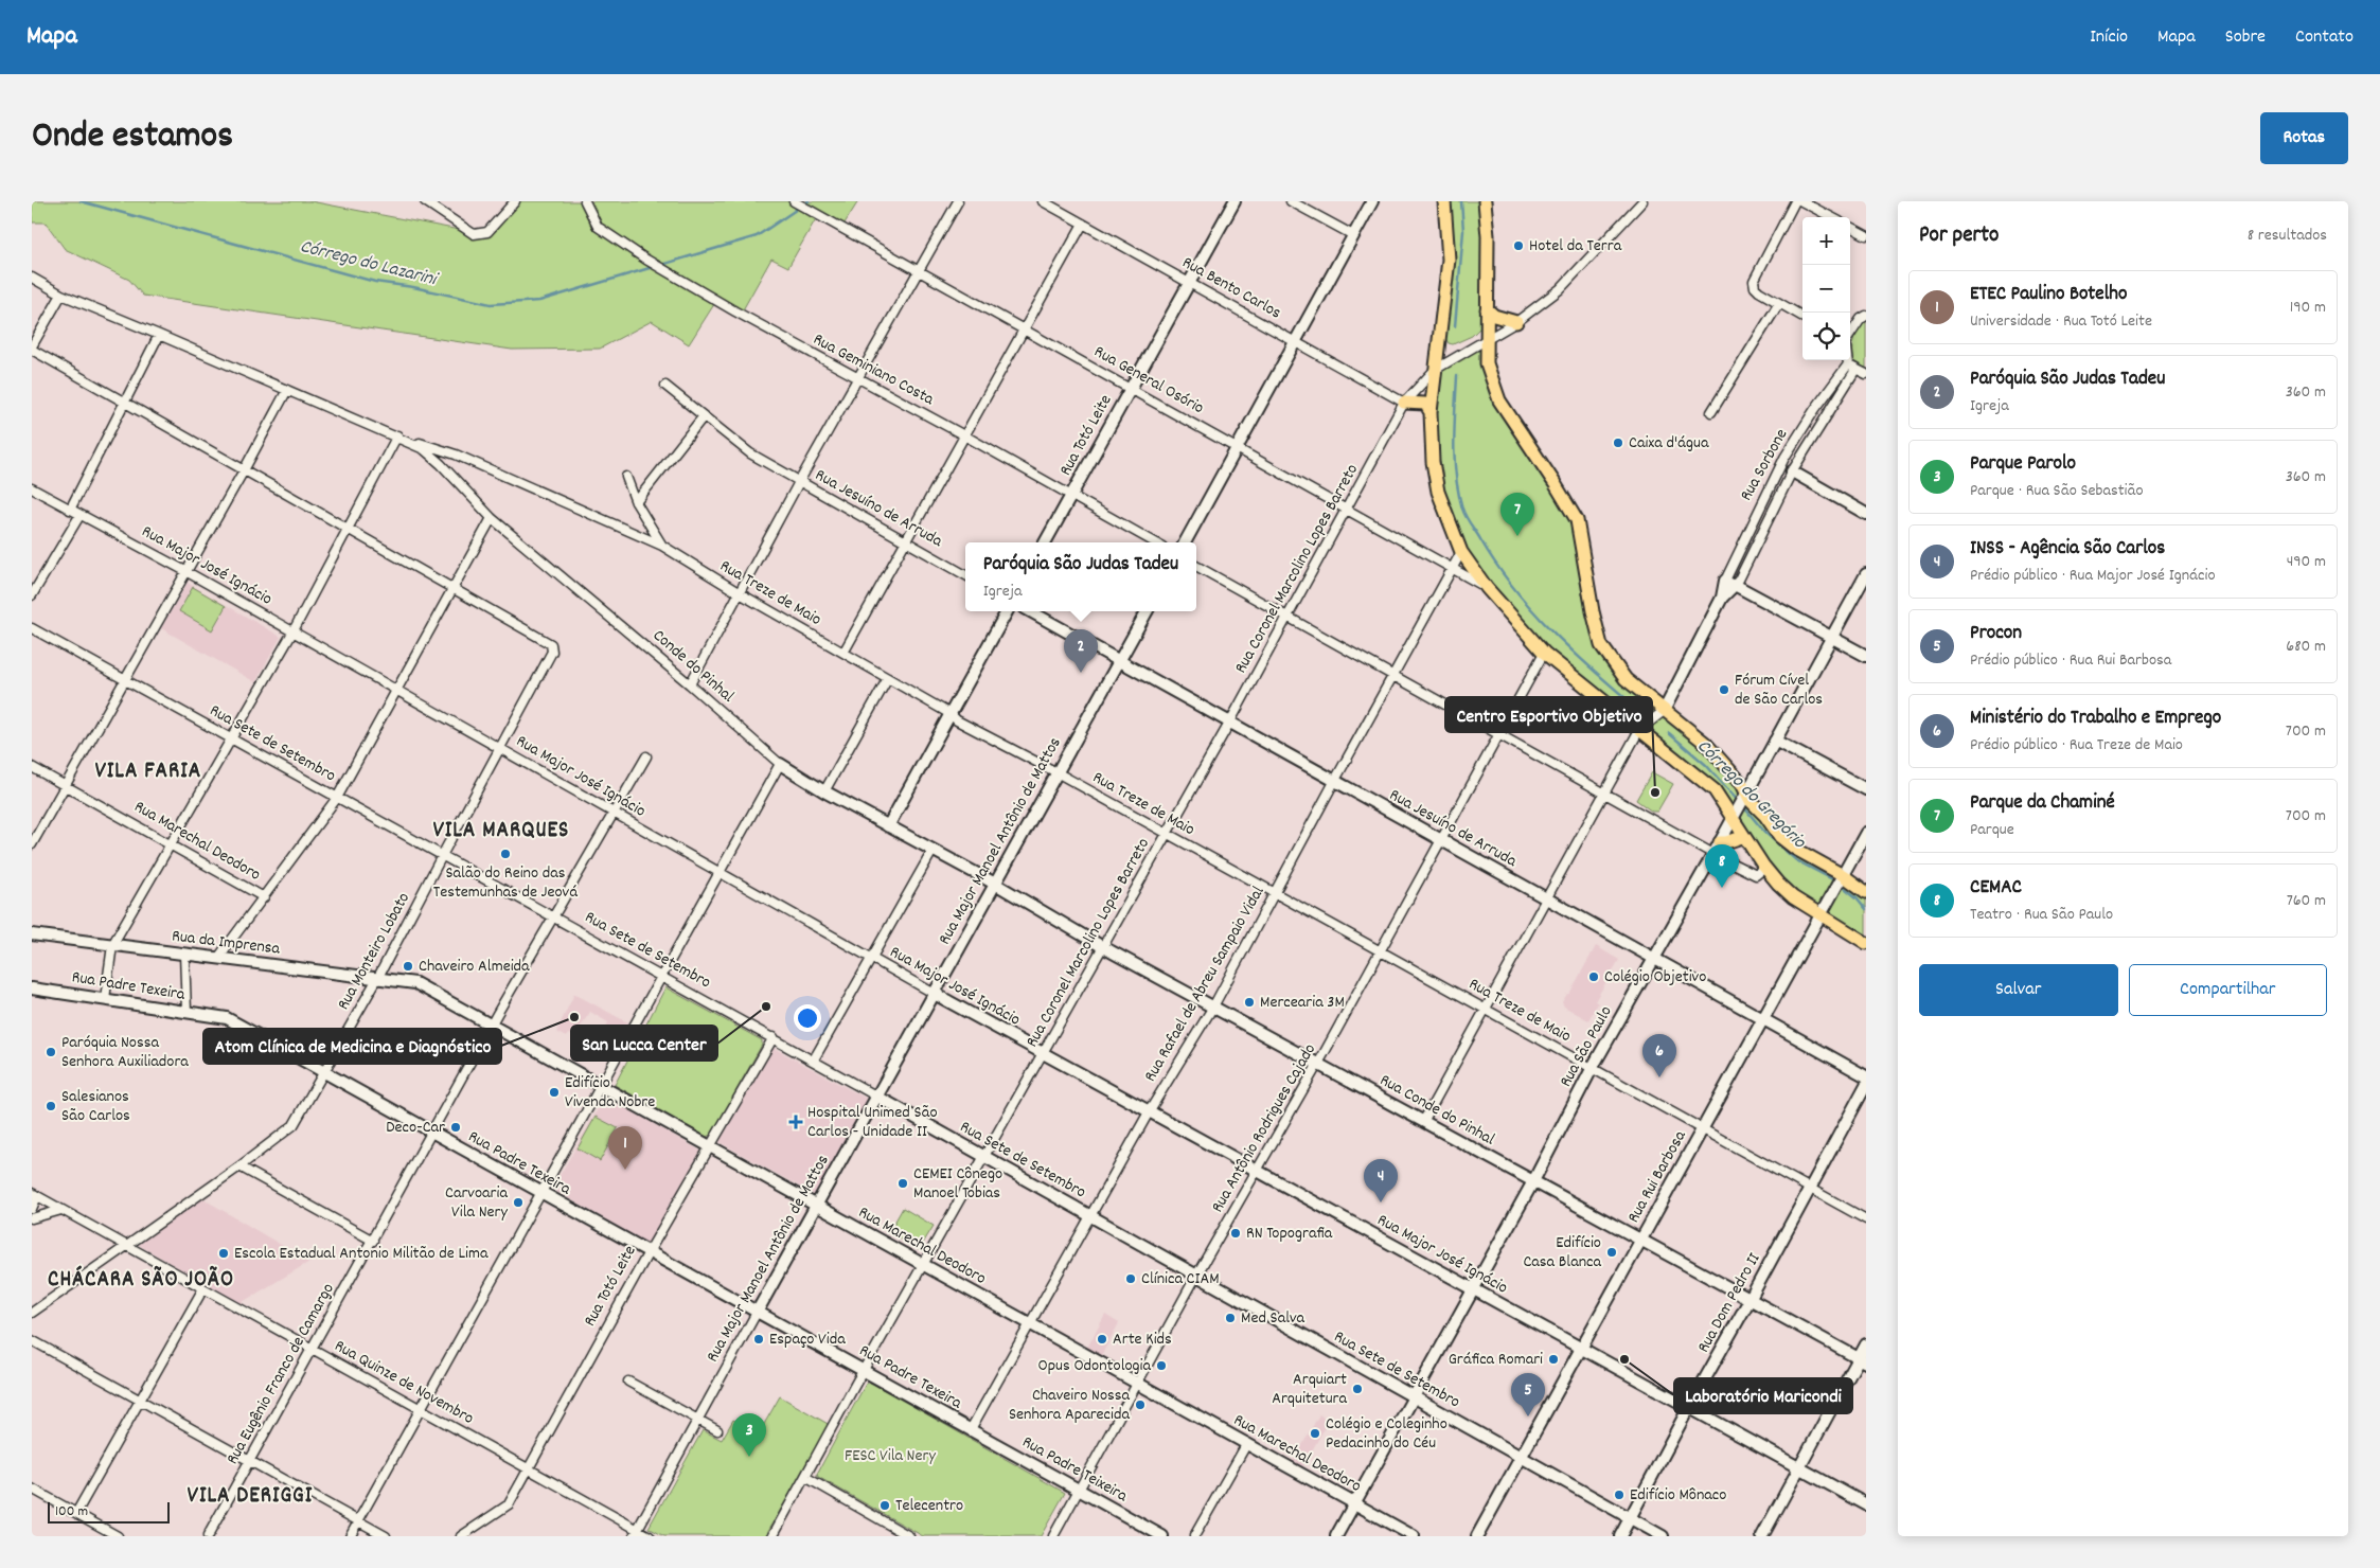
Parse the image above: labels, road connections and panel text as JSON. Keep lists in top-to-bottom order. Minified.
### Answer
{"streets":{"street":["Rua Bento Carlos","Rua Geminiano Costa","Rua General Osório","Rua Totó Leite","Rua Sorbone","Rua Jesuíno de Arruda","Rua Major José Ignácio","Rua Coronel Marcolino Lopes Barreto","Rua Treze de Maio","Conde do Pinhal","Rua Sete de Setembro","Rua Marechal Deodoro","Rua Major Manoel Antônio de Mattos","Rua da Imprensa","Rua Monteiro Lobato","Rua Rafael de Abreu Sampaio Vidal","Rua Padre Texeira","Rua São Paulo","Rua Conde do Pinhal","Rua Antônio Rodrigues Cajado","Rua Rui Barbosa","Rua Dom Pedro II","Rua Eugênio Franco de Camargo","Rua Quinze de Novembro","Rua Padre Teixeira"]},"crossings":[["Rua Bento Carlos","Rua Totó Leite"],["Rua Bento Carlos","Rua Coronel Marcolino Lopes Barreto"],["Rua Geminiano Costa","Rua Totó Leite"],["Rua General Osório","Rua Totó Leite"],["Rua General Osório","Rua Coronel Marcolino Lopes Barreto"],["Rua General Osório","Rua Rafael de Abreu Sampaio Vidal"],["Rua Totó Leite","Rua Sete de Setembro"],["Rua Totó Leite","Rua Marechal Deodoro"],["Rua Totó Leite","Rua Padre Texeira"],["Rua Totó Leite","Rua Quinze de Novembro"],["Rua Jesuíno de Arruda","Rua Coronel Marcolino Lopes Barreto"],["Rua Jesuíno de Arruda","Rua Major Manoel Antônio de Mattos"],["Rua Jesuíno de Arruda","Rua Rafael de Abreu Sampaio Vidal"],["Rua Jesuíno de Arruda","Rua São Paulo"],["Rua Jesuíno de Arruda","Rua Antônio Rodrigues Cajado"],["Rua Jesuíno de Arruda","Rua Rui Barbosa"],["Rua Major José Ignácio","Rua Coronel Marcolino Lopes Barreto"],["Rua Major José Ignácio","Rua Major Manoel Antônio de Mattos"],["Rua Major José Ignácio","Rua Monteiro Lobato"],["Rua Major José Ignácio","Rua Rafael de Abreu Sampaio Vidal"],["Rua Major José Ignácio","Rua São Paulo"],["Rua Major José Ignácio","Rua Antônio Rodrigues Cajado"],["Rua Major José Ignácio","Rua Rui Barbosa"],["Rua Major José Ignácio","Rua Dom Pedro II"],["Rua Major José Ignácio","Rua Eugênio Franco de Camargo"],["Rua Coronel Marcolino Lopes Barreto","Rua Treze de Maio"],["Rua Coronel Marcolino Lopes Barreto","Rua Sete de Setembro"],["Rua Coronel Marcolino Lopes Barreto","Rua Marechal Deodoro"],["Rua Coronel Marcolino Lopes Barreto","Rua Padre Texeira"],["Rua Coronel Marcolino Lopes Barreto","Rua Conde do Pinhal"],["Rua Treze de Maio","Conde do Pinhal"],["Rua Treze de Maio","Rua Major Manoel Antônio de Mattos"],["Rua Treze de Maio","Rua Rafael de Abreu Sampaio Vidal"],["Rua Treze de Maio","Rua São Paulo"],["Rua Treze de Maio","Rua Antônio Rodrigues Cajado"],["Rua Treze de Maio","Rua Rui Barbosa"],["Rua Treze de Maio","Rua Dom Pedro II"],["Conde do Pinhal","Rua Major Manoel Antônio de Mattos"],["Conde do Pinhal","Rua Conde do Pinhal"],["Rua Sete de Setembro","Rua Major Manoel Antônio de Mattos"],["Rua Sete de Setembro","Rua Monteiro Lobato"],["Rua Sete de Setembro","Rua Rafael de Abreu Sampaio Vidal"],["Rua Sete de Setembro","Rua São Paulo"],["Rua Sete de Setembro","Rua Antônio Rodrigues Cajado"],["Rua Sete de Setembro","Rua Rui Barbosa"],["Rua Sete de Setembro","Rua Dom Pedro II"],["Rua Sete de Setembro","Rua Eugênio Franco de Camargo"],["Rua Marechal Deodoro","Rua Major Manoel Antônio de Mattos"],["Rua Marechal Deodoro","Rua da Imprensa"],["Rua Marechal Deodoro","Rua Rafael de Abreu Sampaio Vidal"],["Rua Marechal Deodoro","Rua São Paulo"],["Rua Marechal Deodoro","Rua Antônio Rodrigues Cajado"],["Rua Marechal Deodoro","Rua Eugênio Franco de Camargo"],["Rua Major Manoel Antônio de Mattos","Rua Padre Texeira"],["Rua Major Manoel Antônio de Mattos","Rua Conde do Pinhal"],["Rua Major Manoel Antônio de Mattos","Rua Quinze de Novembro"],["Rua da Imprensa","Rua Monteiro Lobato"],["Rua Monteiro Lobato","Rua Padre Texeira"],["Rua Monteiro Lobato","Rua Quinze de Novembro"],["Rua Rafael de Abreu Sampaio Vidal","Rua Padre Texeira"],["Rua Rafael de Abreu Sampaio Vidal","Rua Conde do Pinhal"],["Rua Rafael de Abreu Sampaio Vidal","Rua Padre Teixeira"],["Rua Padre Texeira","Rua Eugênio Franco de Camargo"],["Rua Padre Texeira","Rua Padre Teixeira"],["Rua São Paulo","Rua Conde do Pinhal"],["Rua Conde do Pinhal","Rua Antônio Rodrigues Cajado"],["Rua Conde do Pinhal","Rua Rui Barbosa"],["Rua Conde do Pinhal","Rua Dom Pedro II"],["Rua Antônio Rodrigues Cajado","Rua Padre Teixeira"],["Rua Eugênio Franco de Camargo","Rua Quinze de Novembro"]],"districts":["VILA FARIA","VILA MARQUES","CHÁCARA SÃO JOÃO","VILA DERIGGI"],"water":["Córrego do Lazarini","Córrego do Gregório"],"parks":["FESC Vila Nery"],"places":{"other":["Hotel da Terra","Caixa d'água","Fórum Cível de São Carlos","Centro Esportivo Objetivo","Salão do Reino das Testemunhas de Jeová","Chaveiro Almeida","Colégio Objetivo","Mercearia 3M","San Lucca Center","Atom Clínica de Medicina e Diagnóstico","Paróquia Nossa Senhora Auxiliadora","Edifício Vivenda Nobre","Salesianos São Carlos","Deco-Car","CEMEI Cônego Manoel Tobias","Carvoaria Vila Nery","RN Topografia","Edifício Casa Blanca","Escola Estadual Antonio Militão de Lima","Clínica CIAM","Med Salva","Espaço Vida","Arte Kids","Gráfica Romari","Laboratório Maricondi","Opus Odontologia","Arquiart Arquitetura","Chaveiro Nossa Senhora Aparecida","Colégio e Coleginho Pedacinho do Céu","Edifício Mônaco","Telecentro"],"health":["Hospital Unimed São Carlos - Unidade II"]},"scale_bar":"100 m","page":{"header":"Mapa","nav":["Início","Mapa","Sobre","Contato"],"title":"Onde estamos","buttons":["Rotas",["Salvar","Compartilhar"]],"heading":["Por perto","8 resultados"],"map_buttons":["+","−"],"list":[{"mark":"1","name":"ETEC Paulino Botelho","note":"Universidade · Rua Totó Leite","value":"190 m"},{"mark":"2","name":"Paróquia São Judas Tadeu","note":"Igreja","value":"360 m"},{"mark":"3","name":"Parque Parolo","note":"Parque · Rua São Sebastião","value":"360 m"},{"mark":"4","name":"INSS - Agência São Carlos","note":"Prédio público · Rua Major José Ignácio","value":"490 m"},{"mark":"5","name":"Procon","note":"Prédio público · Rua Rui Barbosa","value":"680 m"},{"mark":"6","name":"Ministério do Trabalho e Emprego","note":"Prédio público · Rua Treze de Maio","value":"700 m"},{"mark":"7","name":"Parque da Chaminé","note":"Parque","value":"700 m"},{"mark":"8","name":"CEMAC","note":"Teatro · Rua São Paulo","value":"760 m"}],"pins":["7","2","8","6","1","4","5","3"],"popup":["Paróquia São Judas Tadeu","Igreja"],"scale":"100 m"}}
